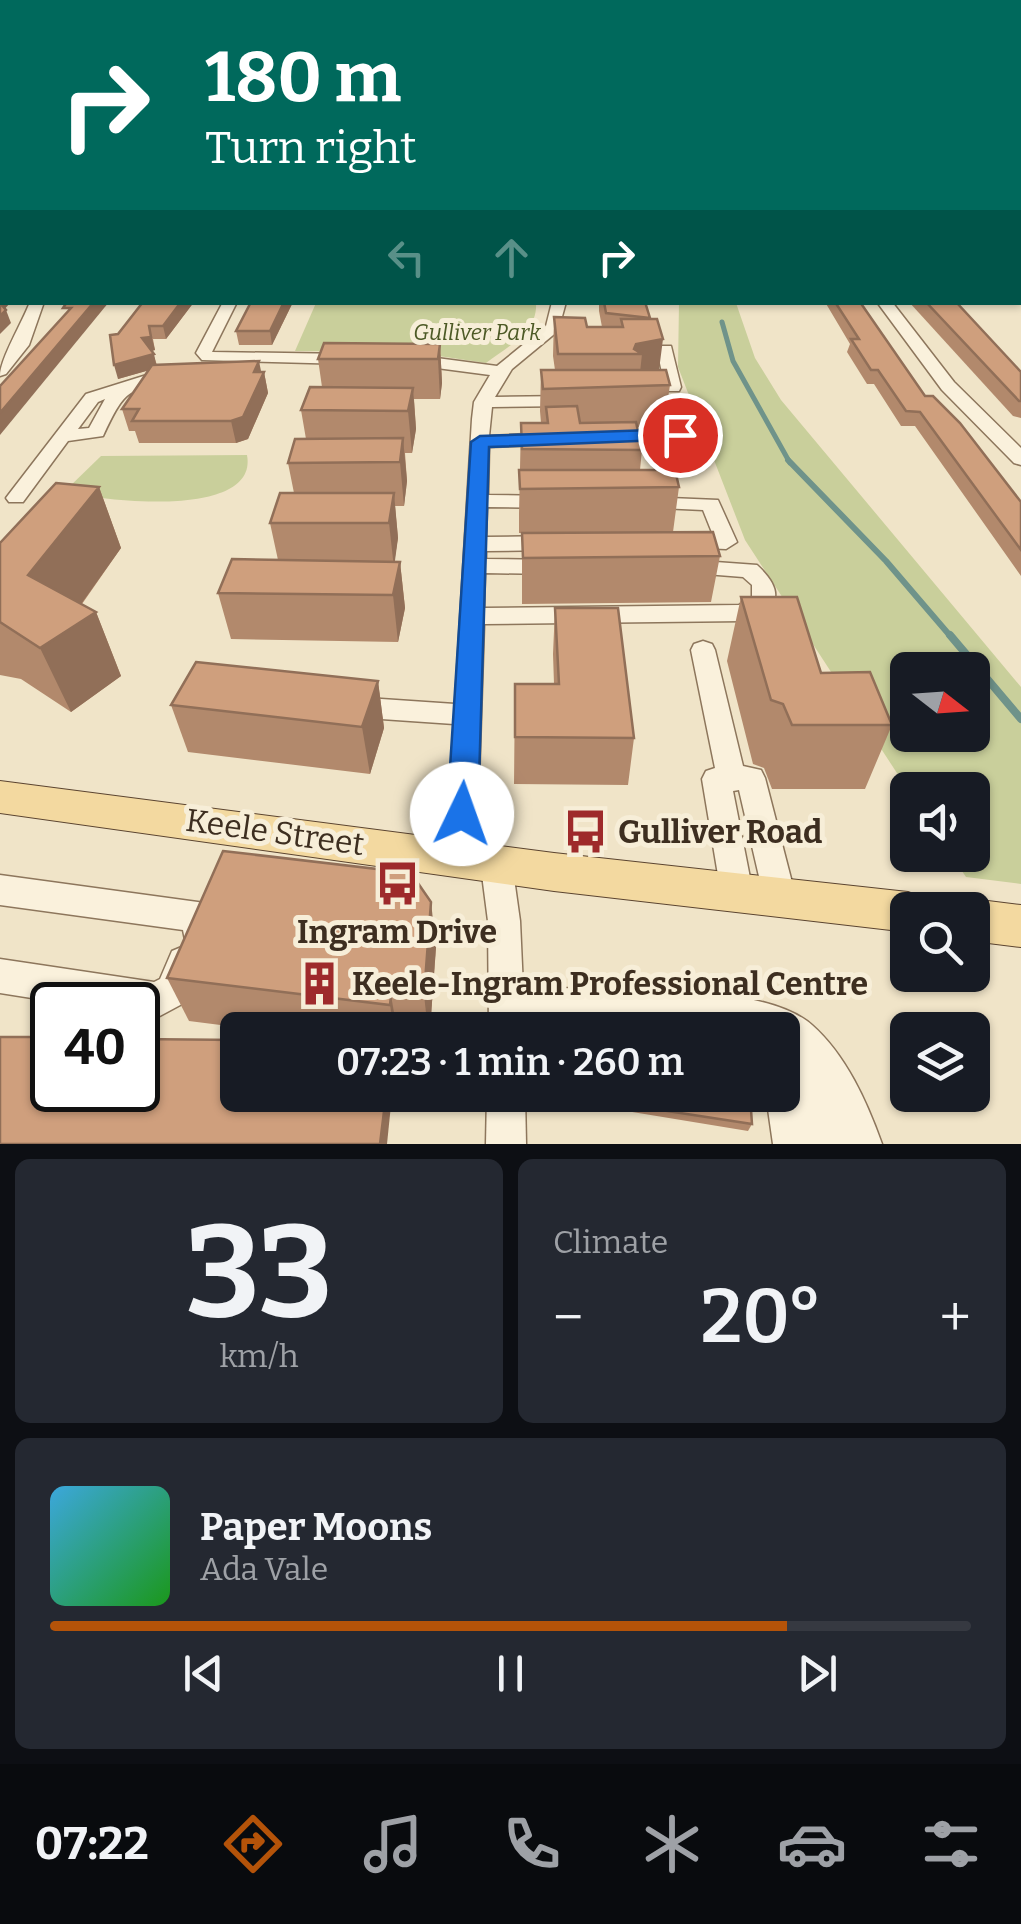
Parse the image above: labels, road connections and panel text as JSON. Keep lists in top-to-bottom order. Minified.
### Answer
{"streets":{"main road":["Keele Street"]},"parks":["Gulliver Park"],"places":{"bus stop":["Gulliver Road","Ingram Drive"],"building":["Keele-Ingram Professional Centre"]},"north":"right","page":{"turn":["180 m","Turn right"],"limit":"40","trip":"07:23 · 1 min · 260 m","tile":[["33","km/h"],"Climate"],"heat":["−","20°","+"],"song":["Paper Moons","Ada Vale"],"tabs":"07:22"}}
